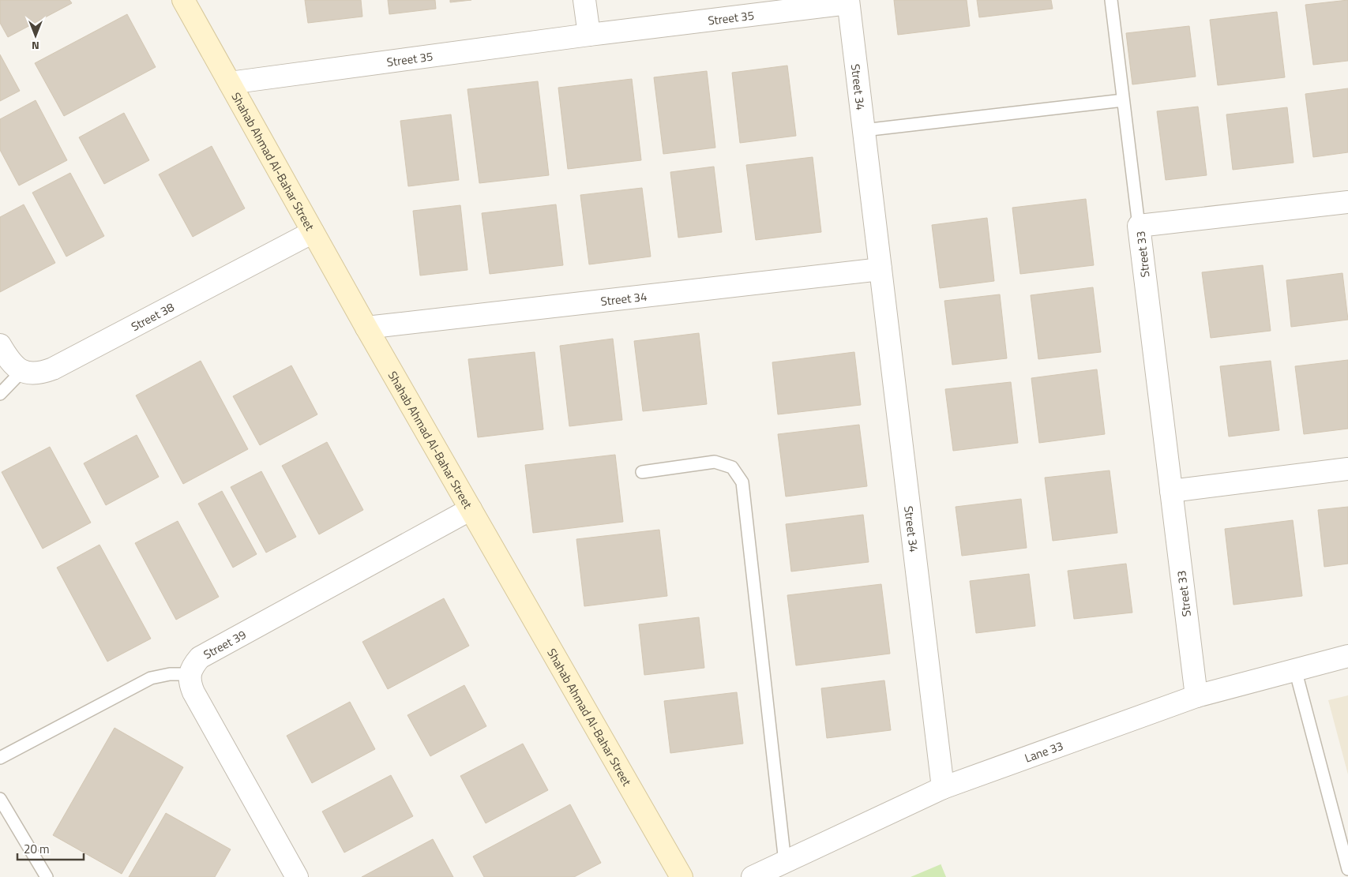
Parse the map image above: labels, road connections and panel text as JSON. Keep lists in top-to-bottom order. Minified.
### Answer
{"streets":{"street":["Street 35","Street 34","Shahab Ahmad Al-Bahar Street","Street 33","Street 38","Street 39","Lane 33"]},"crossings":[["Street 35","Street 34"],["Street 35","Shahab Ahmad Al-Bahar Street"],["Street 34","Shahab Ahmad Al-Bahar Street"],["Street 34","Lane 33"],["Shahab Ahmad Al-Bahar Street","Street 38"],["Shahab Ahmad Al-Bahar Street","Street 39"],["Street 33","Lane 33"]],"scale_bar":"20 m","north":"bottom"}
